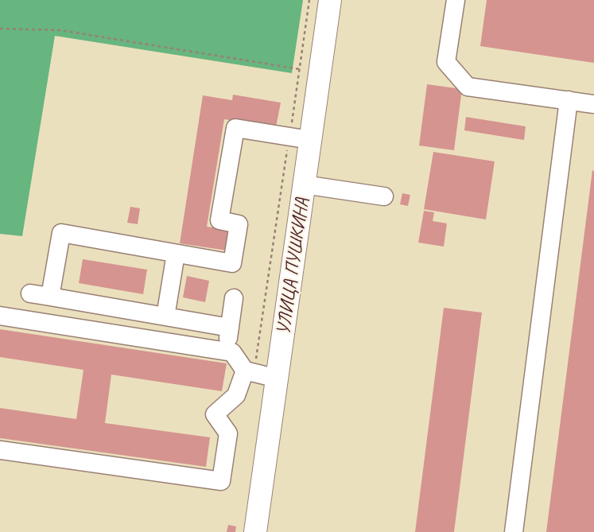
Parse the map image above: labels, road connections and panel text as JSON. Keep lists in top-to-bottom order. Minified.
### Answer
{"streets":{"main road":["УЛИЦА ПУШКИНА"]}}
